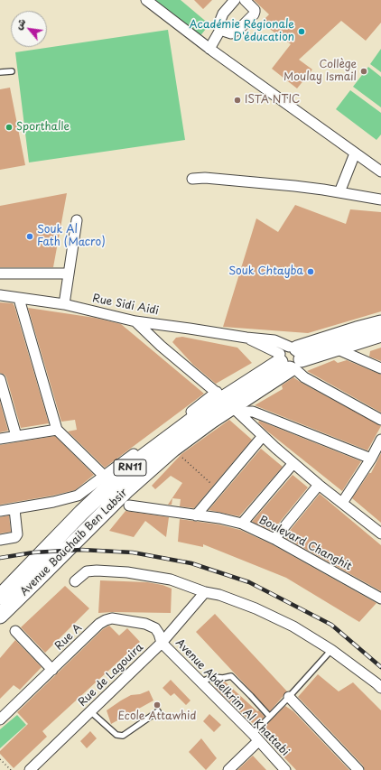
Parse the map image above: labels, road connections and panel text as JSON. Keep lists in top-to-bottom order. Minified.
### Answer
{"streets":{"main road":["RN11","Avenue Bouchaib Ben Labsir"],"street":["Rue Sidi Aidi","Boulevard Changhit","Rue A","Rue de Lagouira","Avenue Abdelkrim Al Khattabi"]},"crossings":[["Rue Sidi Aidi","Avenue Bouchaib Ben Labsir"],["Rue A","Rue de Lagouira"],["Rue A","Avenue Abdelkrim Al Khattabi"],["Rue de Lagouira","Avenue Abdelkrim Al Khattabi"]],"places":["Académie Régionale D'éducation","Collège Moulay Ismail","ISTA NTIC","Sporthalle","Souk Al Fath (Macro)","Souk Chtayba","Ecole Attawhid"],"north":"top left"}
